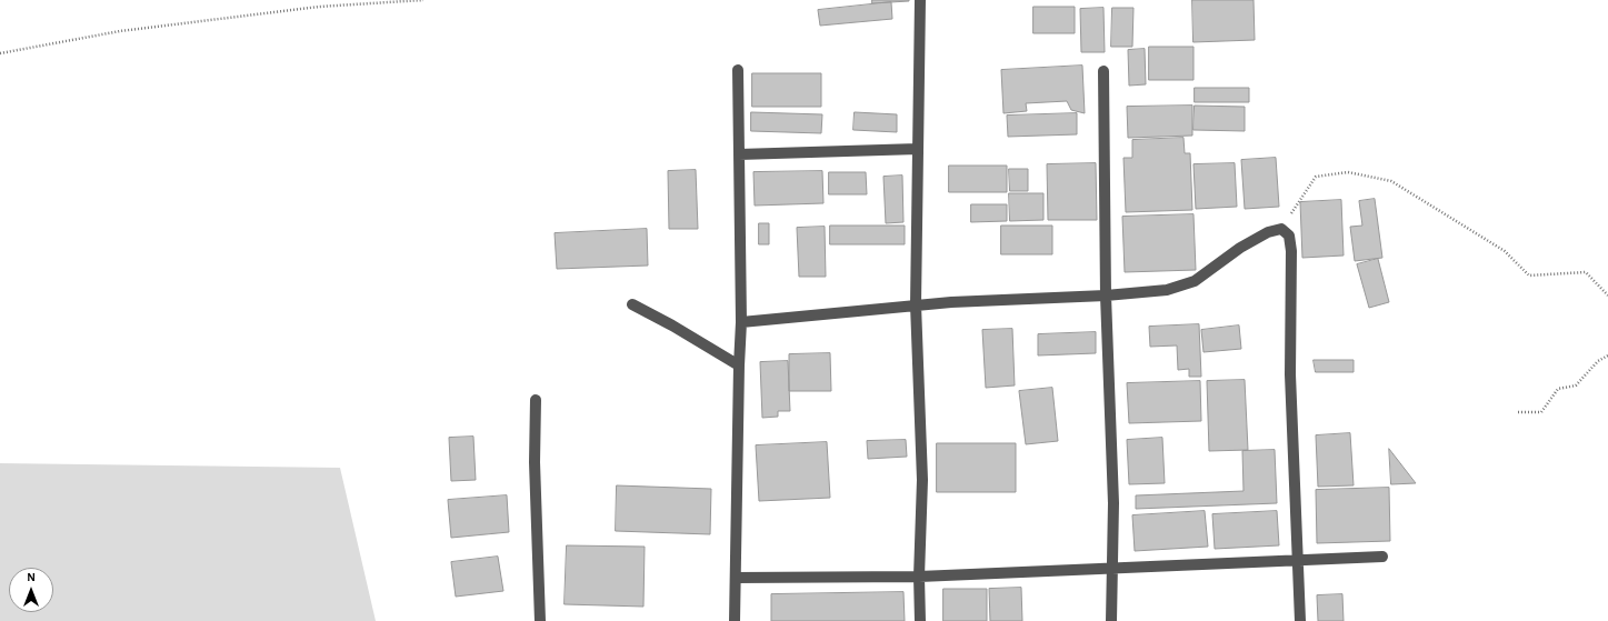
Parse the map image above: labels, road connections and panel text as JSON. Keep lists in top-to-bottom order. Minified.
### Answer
{"north":"top"}
